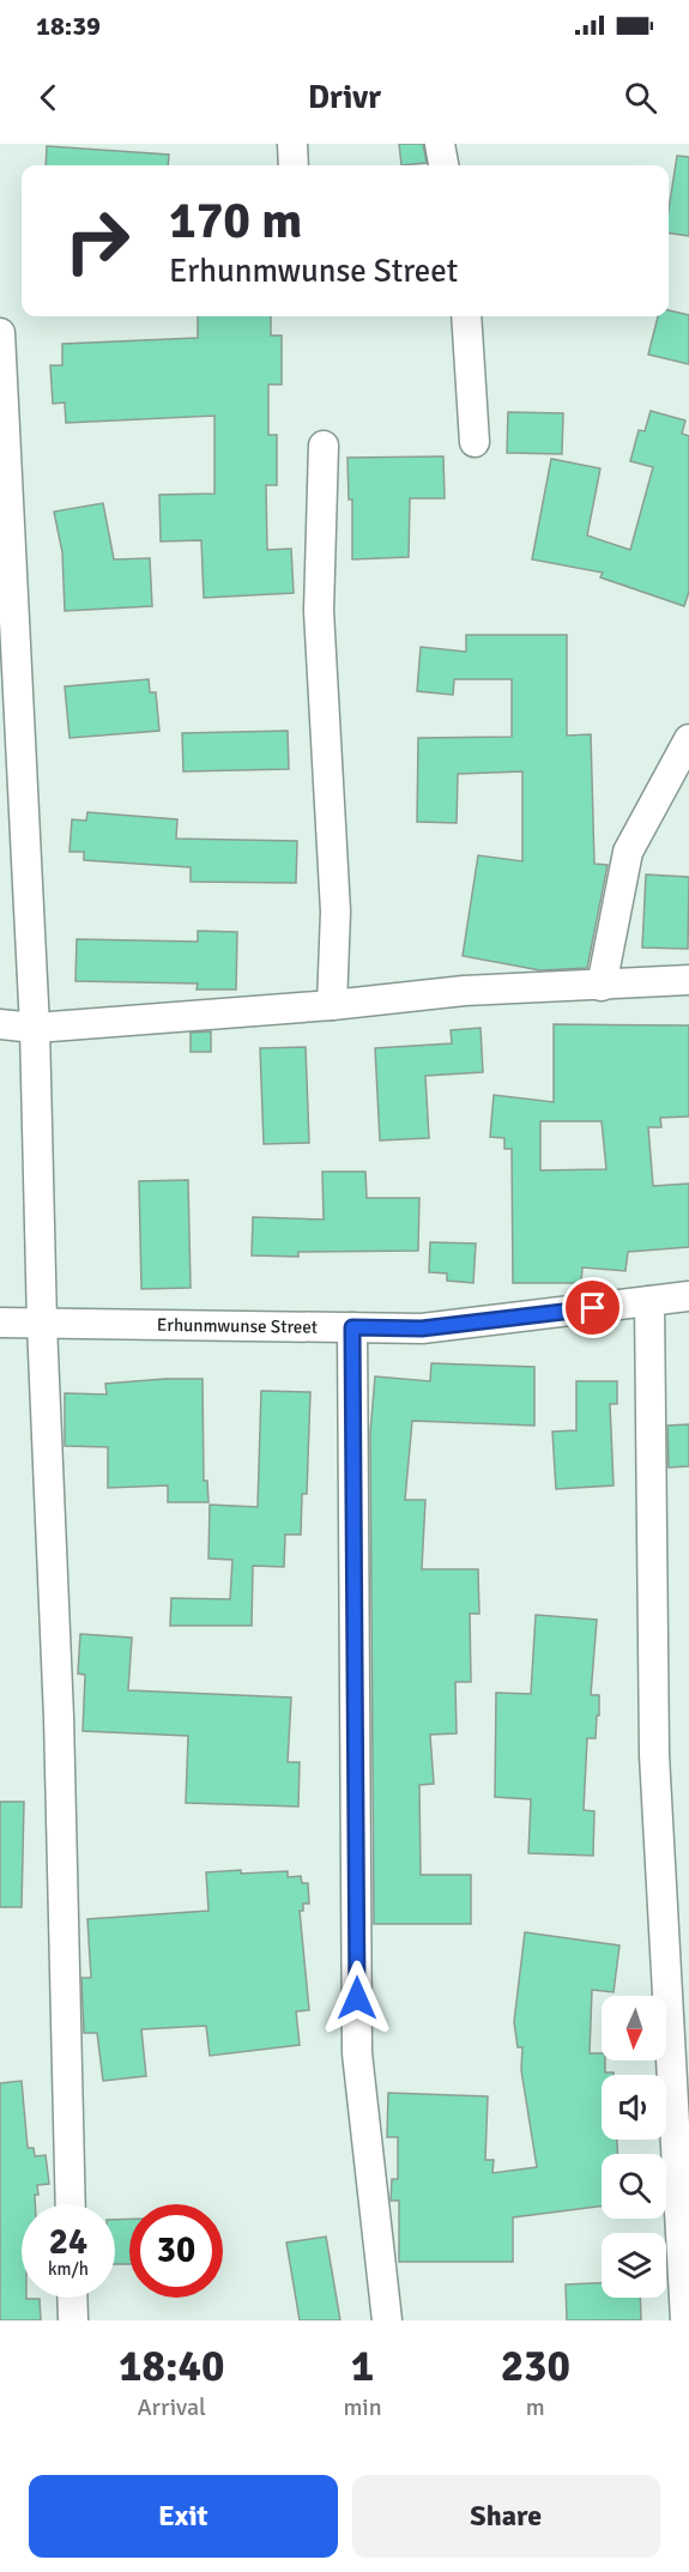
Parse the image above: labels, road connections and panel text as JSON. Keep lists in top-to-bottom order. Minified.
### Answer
{"streets":{"street":["Erhunmwunse Street"]},"north":"bottom","page":{"status":"18:39","header":"Drivr","turn":["170 m","Erhunmwunse Street"],"speed":"24 km/h","limit":"30","eta":["18:40","Arrival","1","min","230","m"],"buttons":["Exit","Share"]}}
